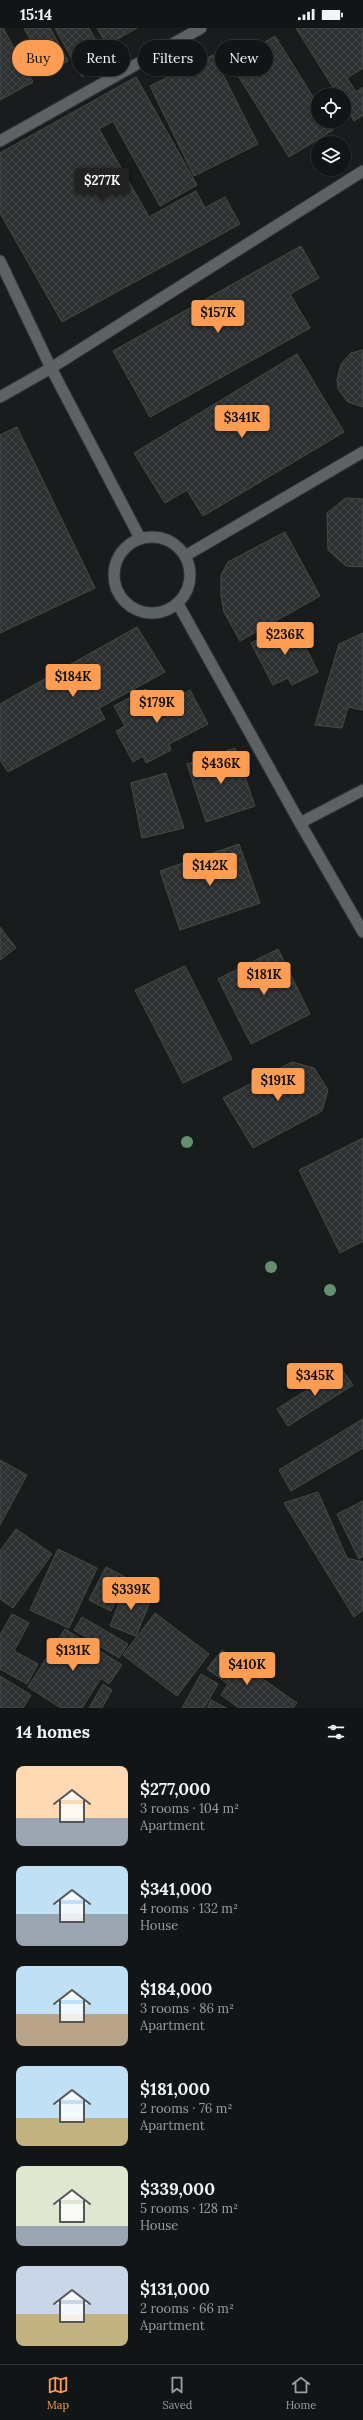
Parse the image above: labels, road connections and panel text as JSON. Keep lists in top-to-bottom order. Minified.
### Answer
{"page":{"status":"15:14","chip":["Buy","Rent","Filters","New"],"price":["$277K","$157K","$341K","$236K","$184K","$179K","$436K","$142K","$181K","$191K","$345K","$339K","$131K","$410K"],"heading":"14 homes","list":[{"name":"$277,000","note":"3 rooms · 104 m² · Apartment"},{"name":"$341,000","note":"4 rooms · 132 m² · House"},{"name":"$184,000","note":"3 rooms · 86 m² · Apartment"},{"name":"$181,000","note":"2 rooms · 76 m² · Apartment"},{"name":"$339,000","note":"5 rooms · 128 m² · House"},{"name":"$131,000","note":"2 rooms · 66 m² · Apartment"}],"tabs":["Map","Saved","Home"]}}
